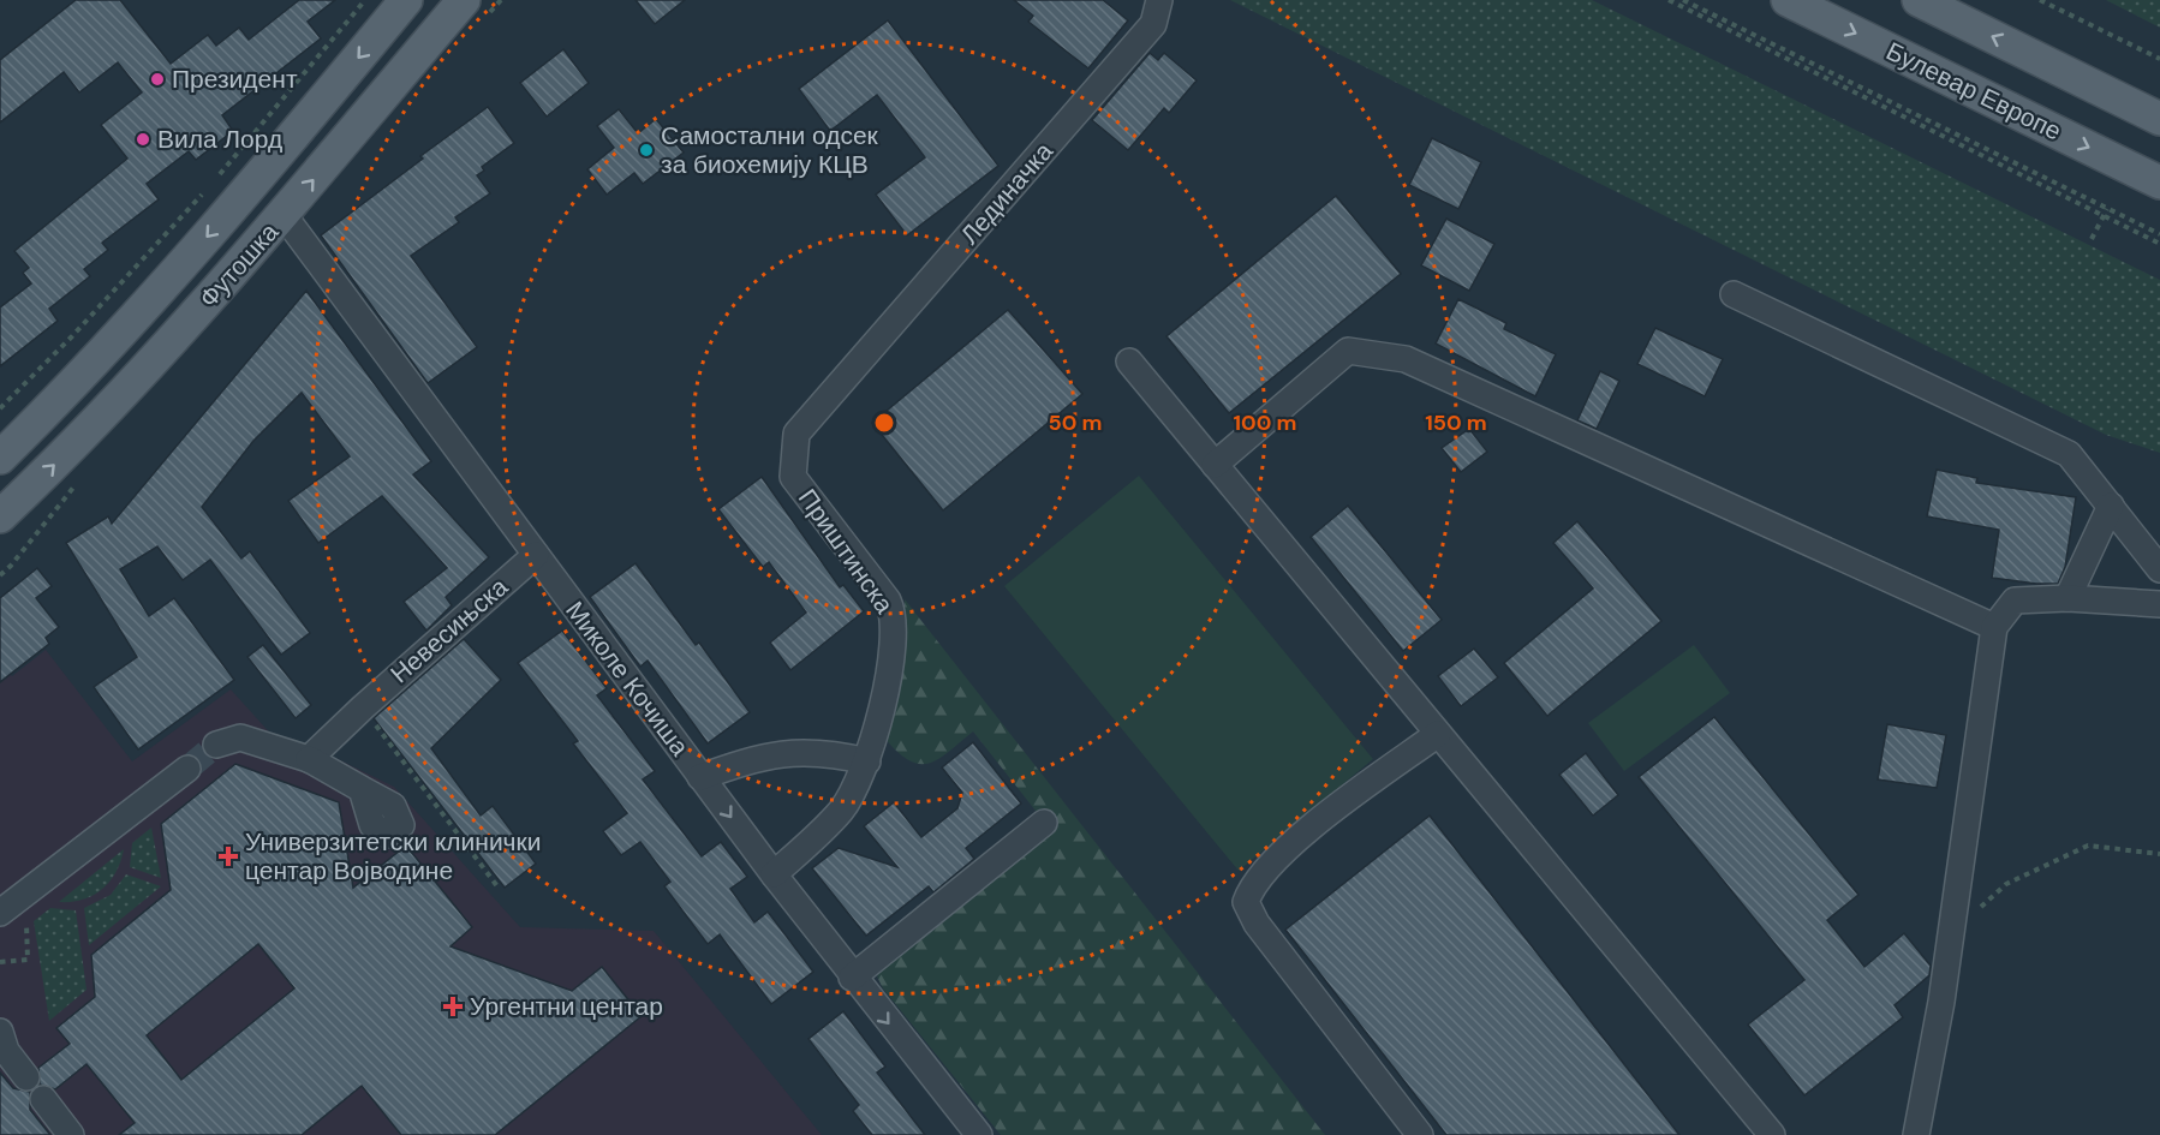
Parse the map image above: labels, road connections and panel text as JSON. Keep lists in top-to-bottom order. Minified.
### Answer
{"streets":{"main road":["Булевар Европе","Футошка"],"street":["Лединачка","Приштинска","Невесињска","Миколе Кочиша"]},"crossings":[["Лединачка","Приштинска"],["Футошка","Миколе Кочиша"],["Приштинска","Миколе Кочиша"],["Невесињска","Миколе Кочиша"]],"places":{"other":["Президент","Вила Лорд","Самостални одсек за биохемију КЦВ"],"health":["Универзитетски клинички центар Војводине","Ургентни центар"]},"rings":["50 m","100 m","150 m"]}
